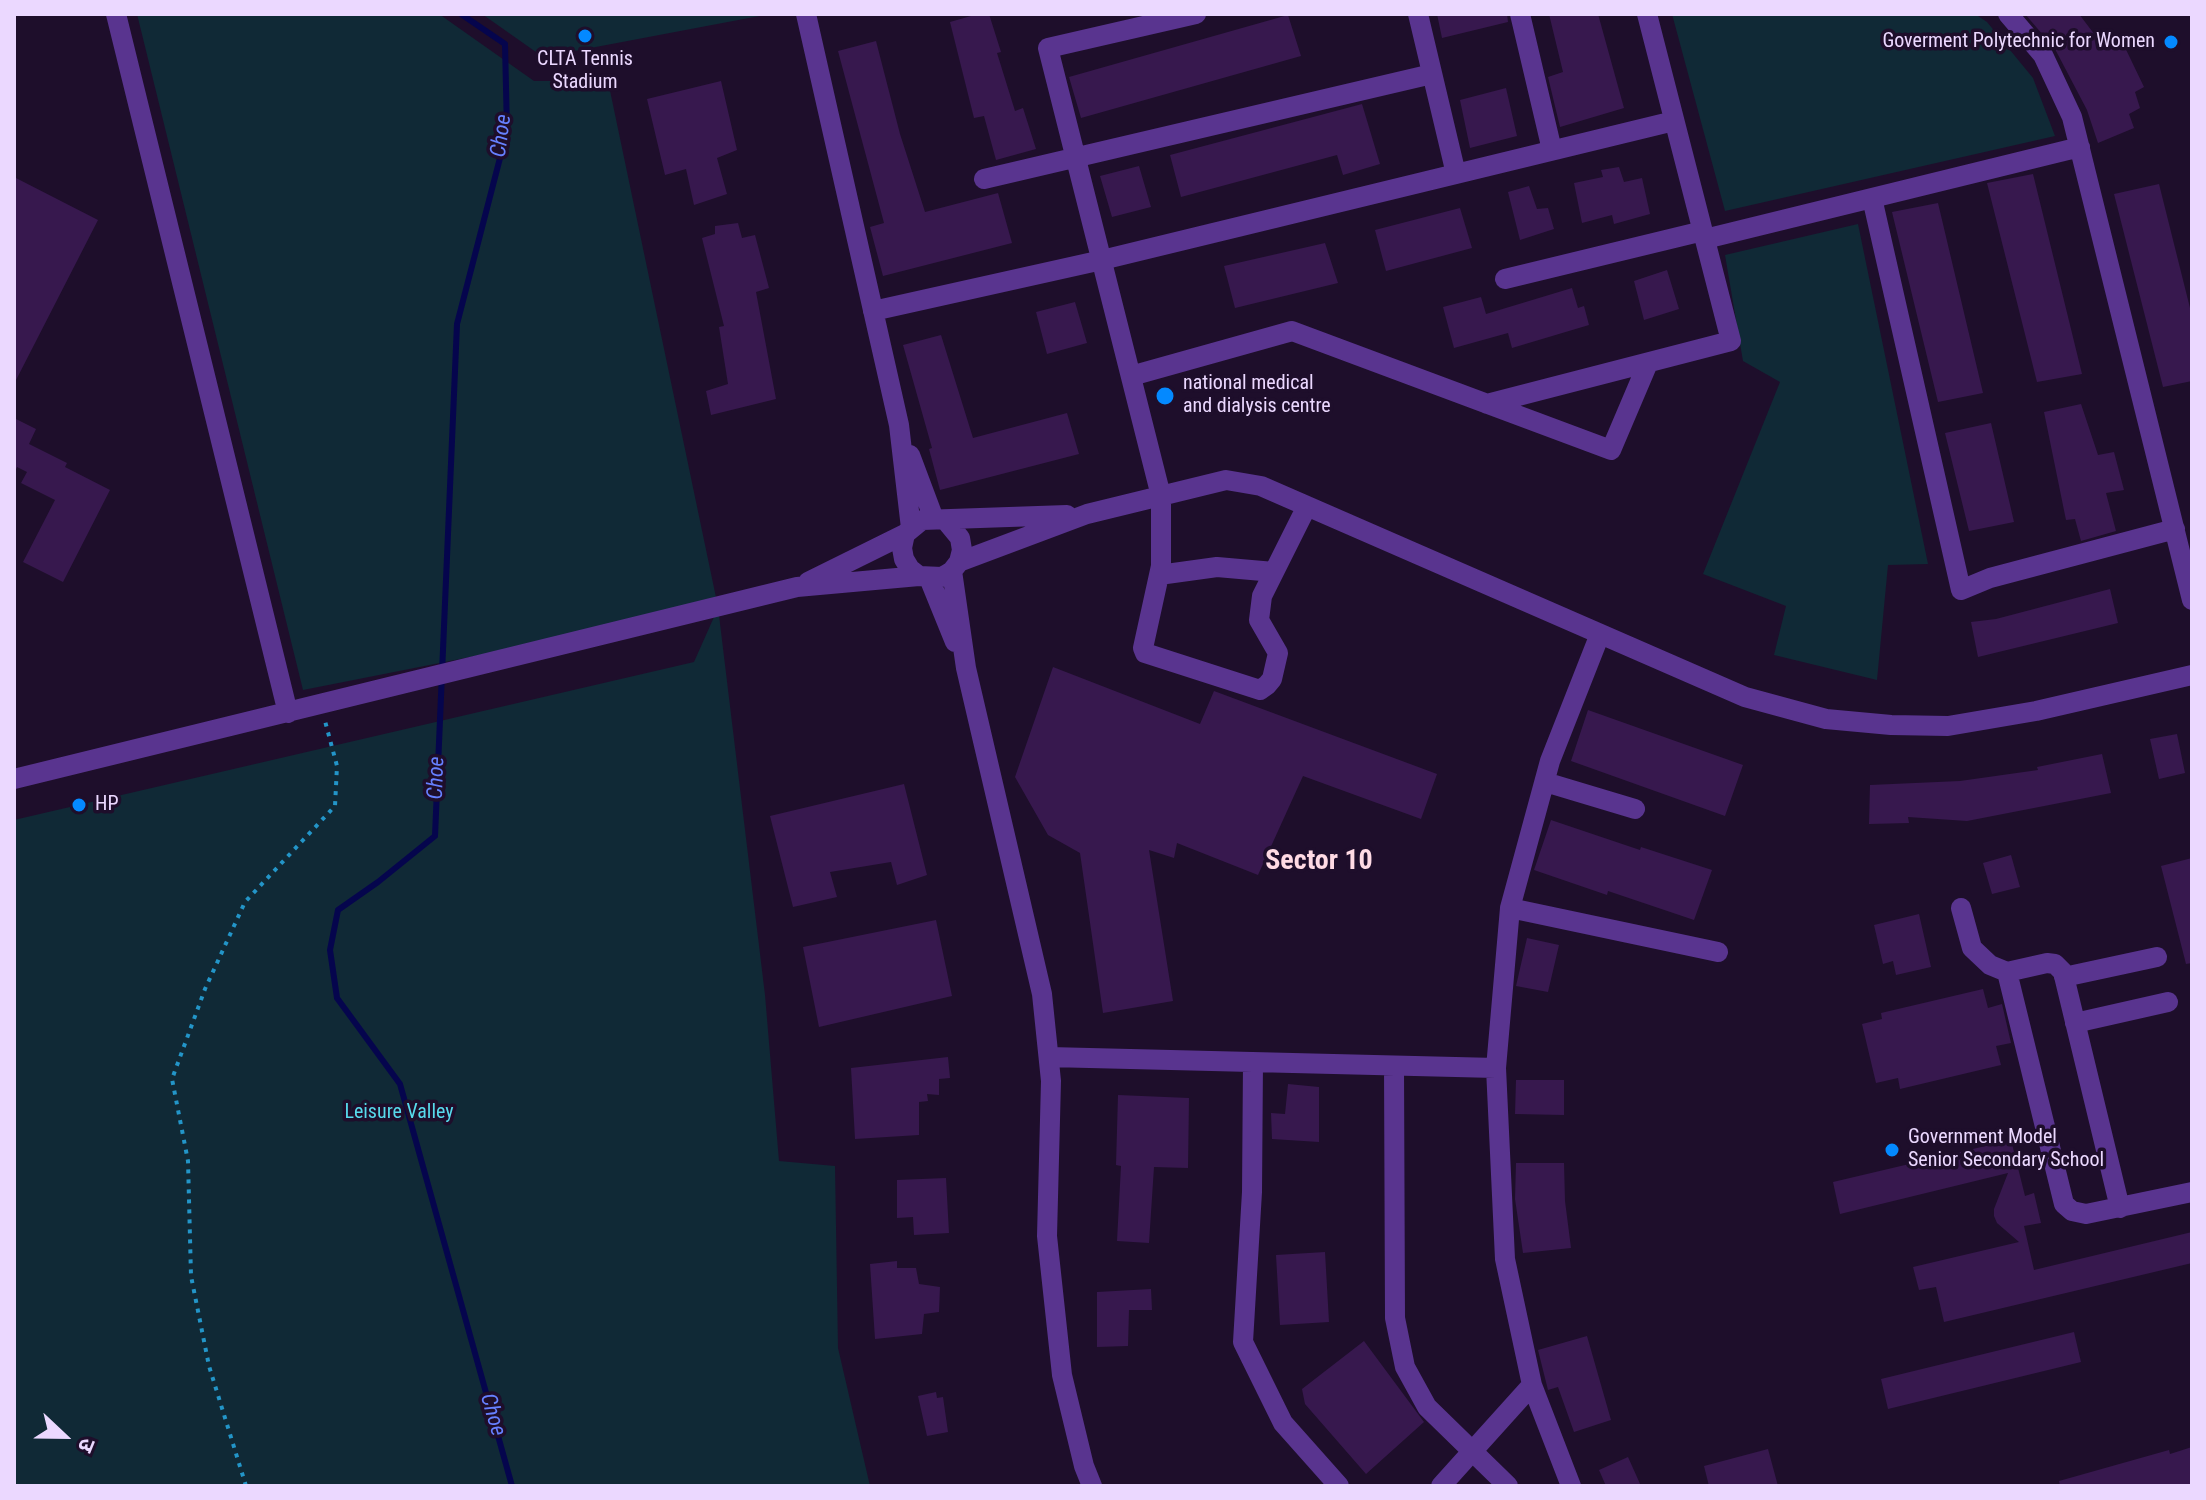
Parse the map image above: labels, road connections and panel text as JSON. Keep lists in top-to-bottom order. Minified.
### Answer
{"districts":["Sector 10"],"water":["Choe"],"parks":["Leisure Valley"],"places":["CLTA Tennis Stadium","Goverment Polytechnic for Women","national medical and dialysis centre","HP","Government Model Senior Secondary School"],"north":"right"}
